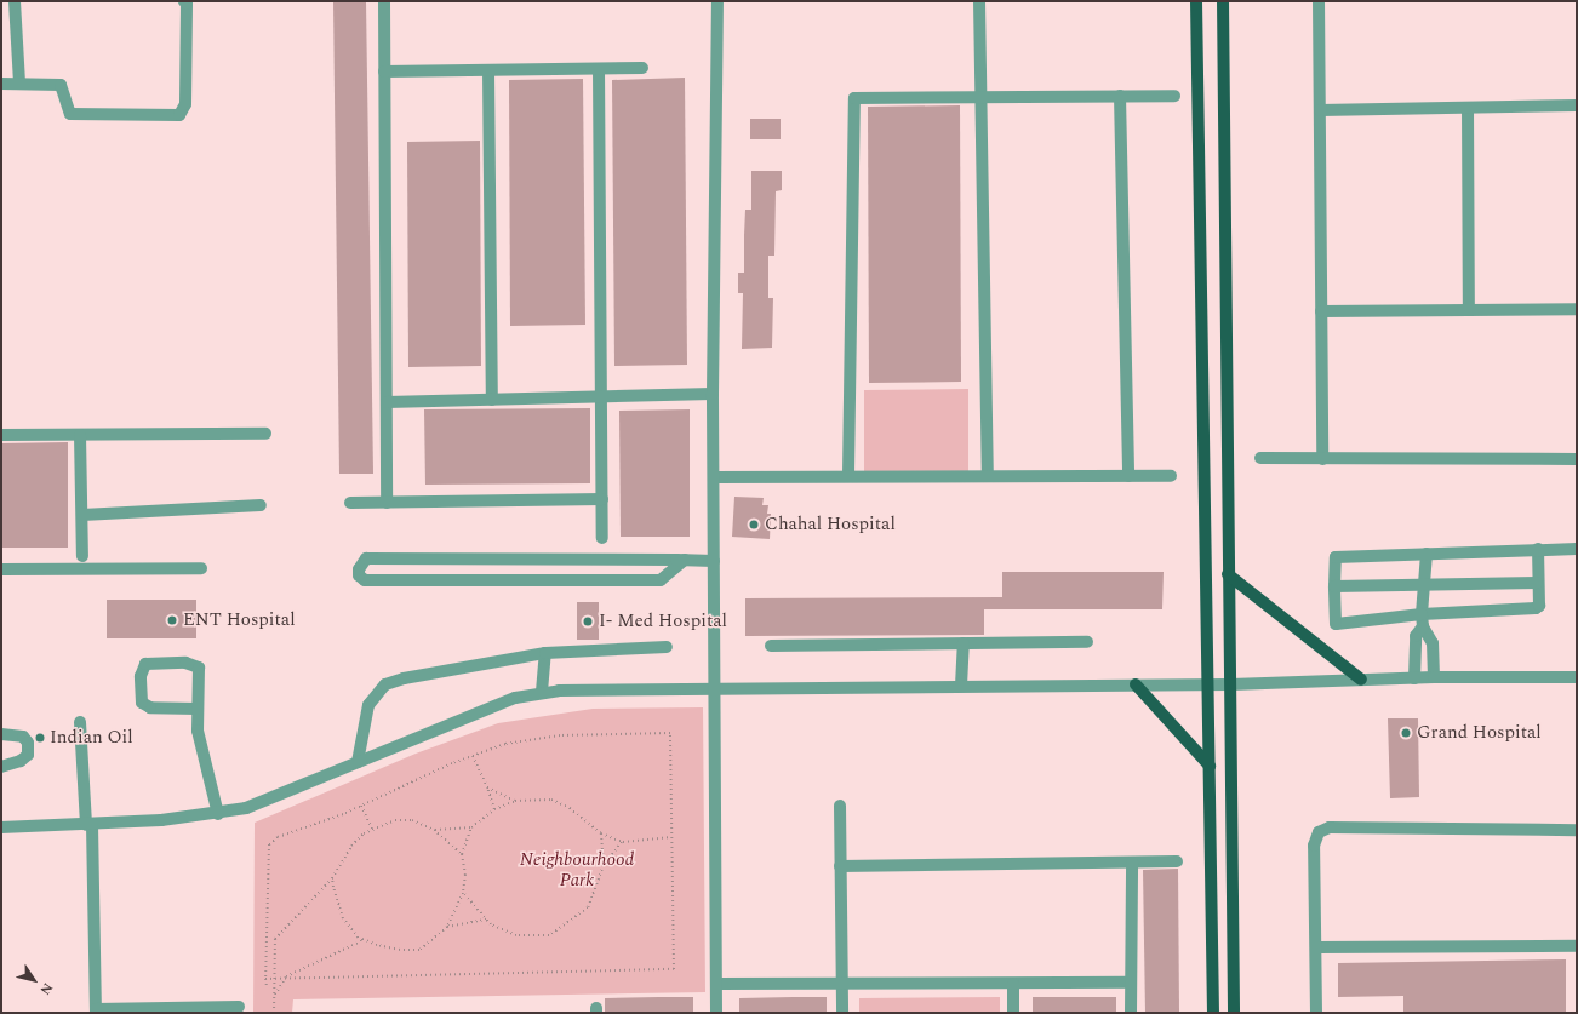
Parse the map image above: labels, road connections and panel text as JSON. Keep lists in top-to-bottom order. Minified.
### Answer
{"parks":["Neighbourhood Park"],"places":["Chahal Hospital","ENT Hospital","I- Med Hospital","Grand Hospital","Indian Oil"],"north":"bottom right"}
